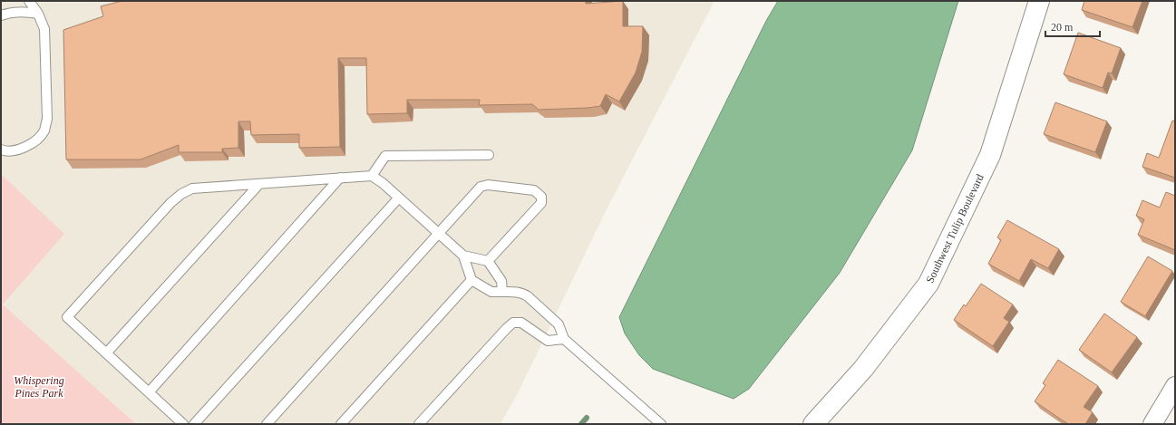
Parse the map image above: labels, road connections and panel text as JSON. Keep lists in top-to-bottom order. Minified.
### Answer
{"streets":{"street":["Southwest Tulip Boulevard"]},"parks":["Whispering Pines Park"],"scale_bar":"20 m"}
